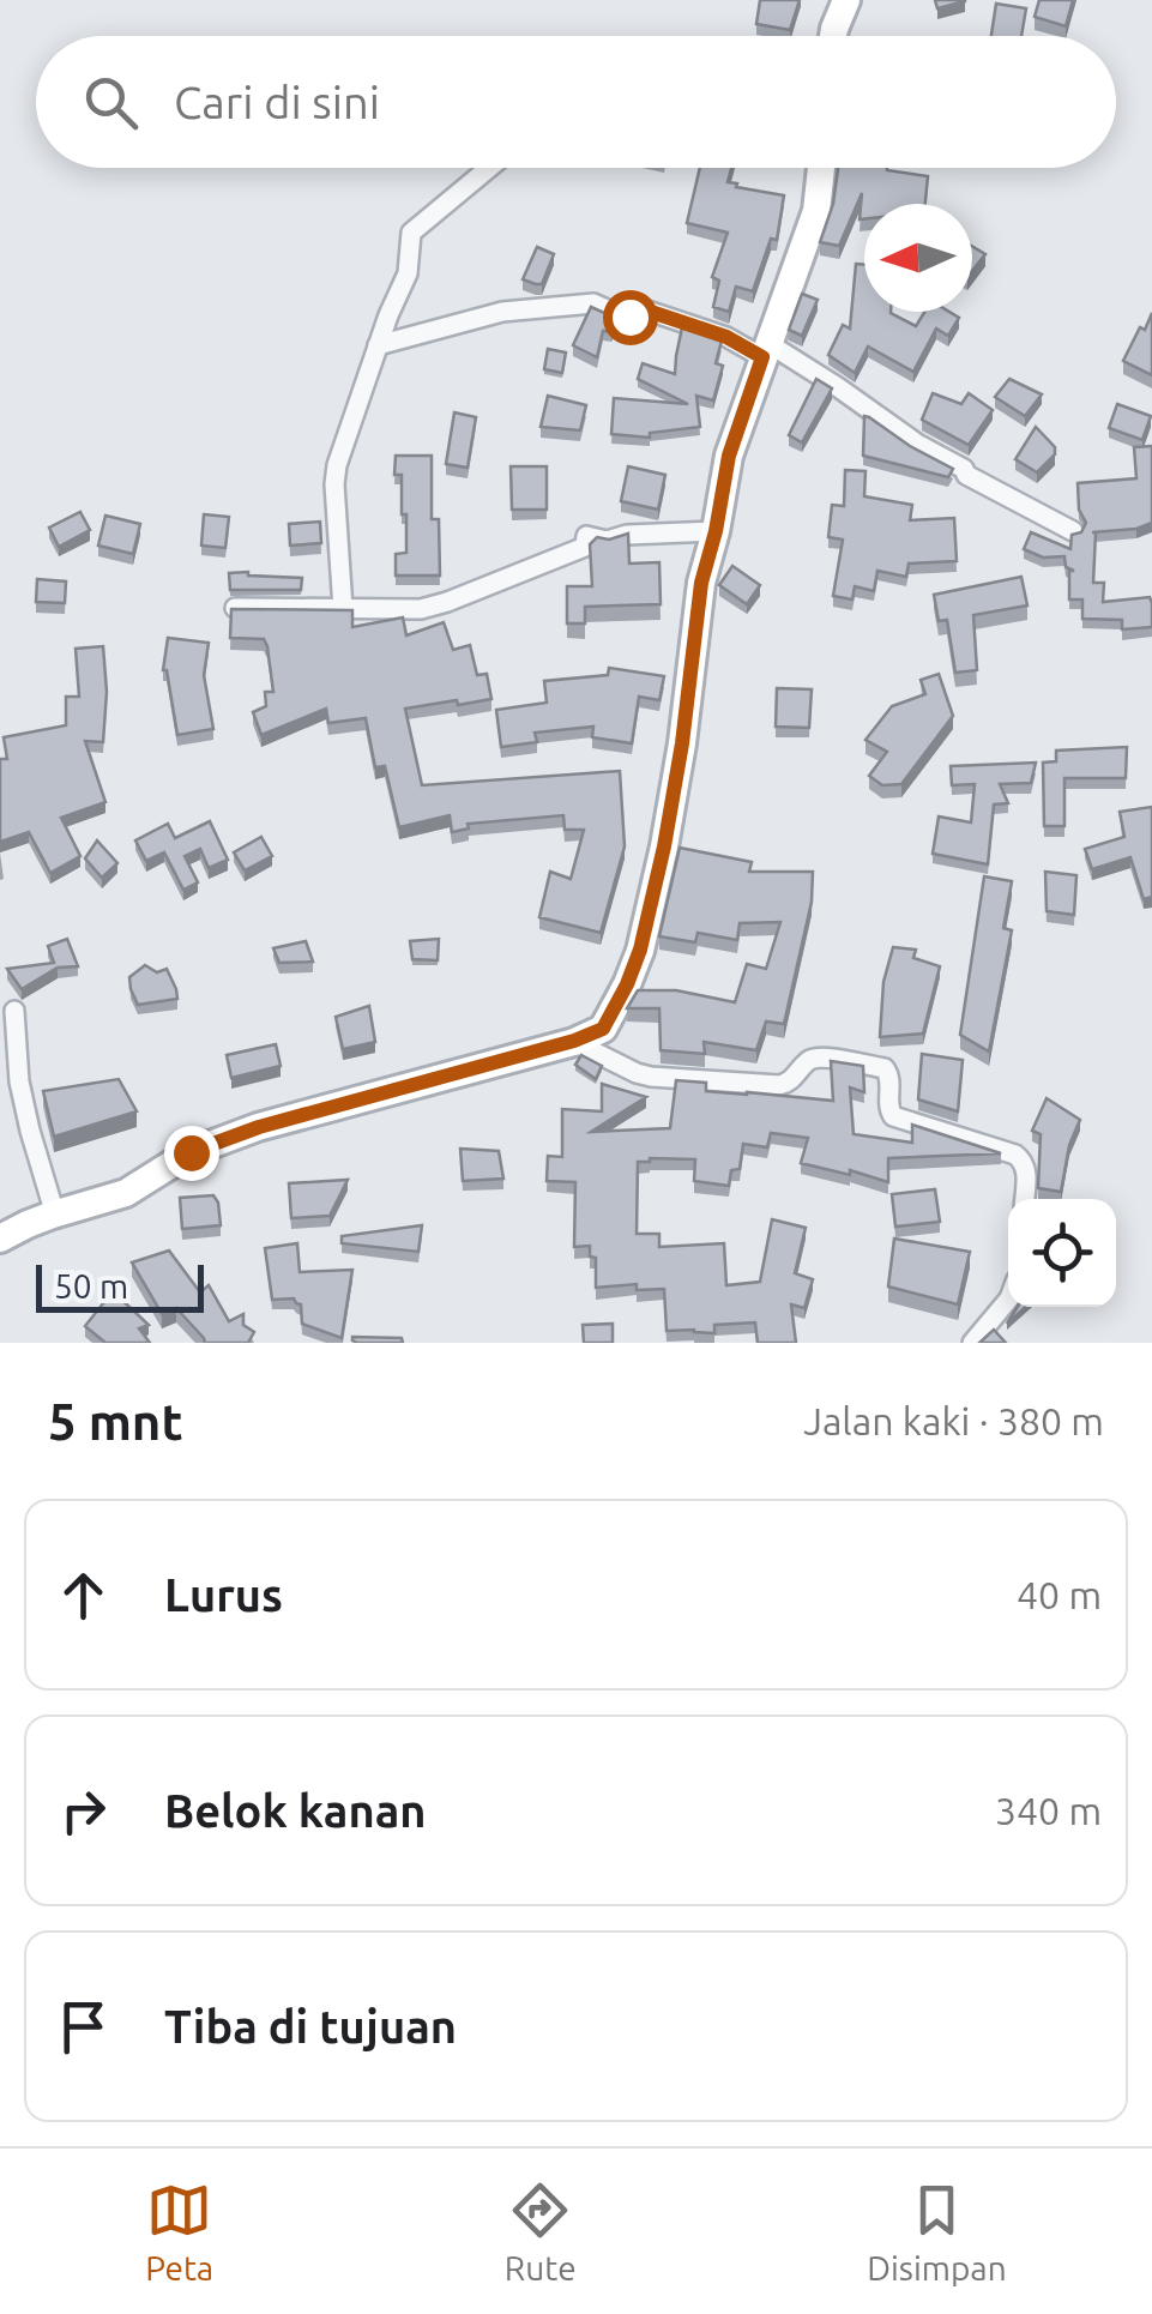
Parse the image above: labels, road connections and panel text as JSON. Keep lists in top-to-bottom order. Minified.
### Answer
{"scale_bar":"50 m","north":"left","page":{"search":"Cari di sini","scale":"50 m","heading":["5 mnt","Jalan kaki · 380 m"],"list":[["Lurus","40 m"],["Belok kanan","340 m"],"Tiba di tujuan"],"nav":["Peta","Rute","Disimpan"]}}
